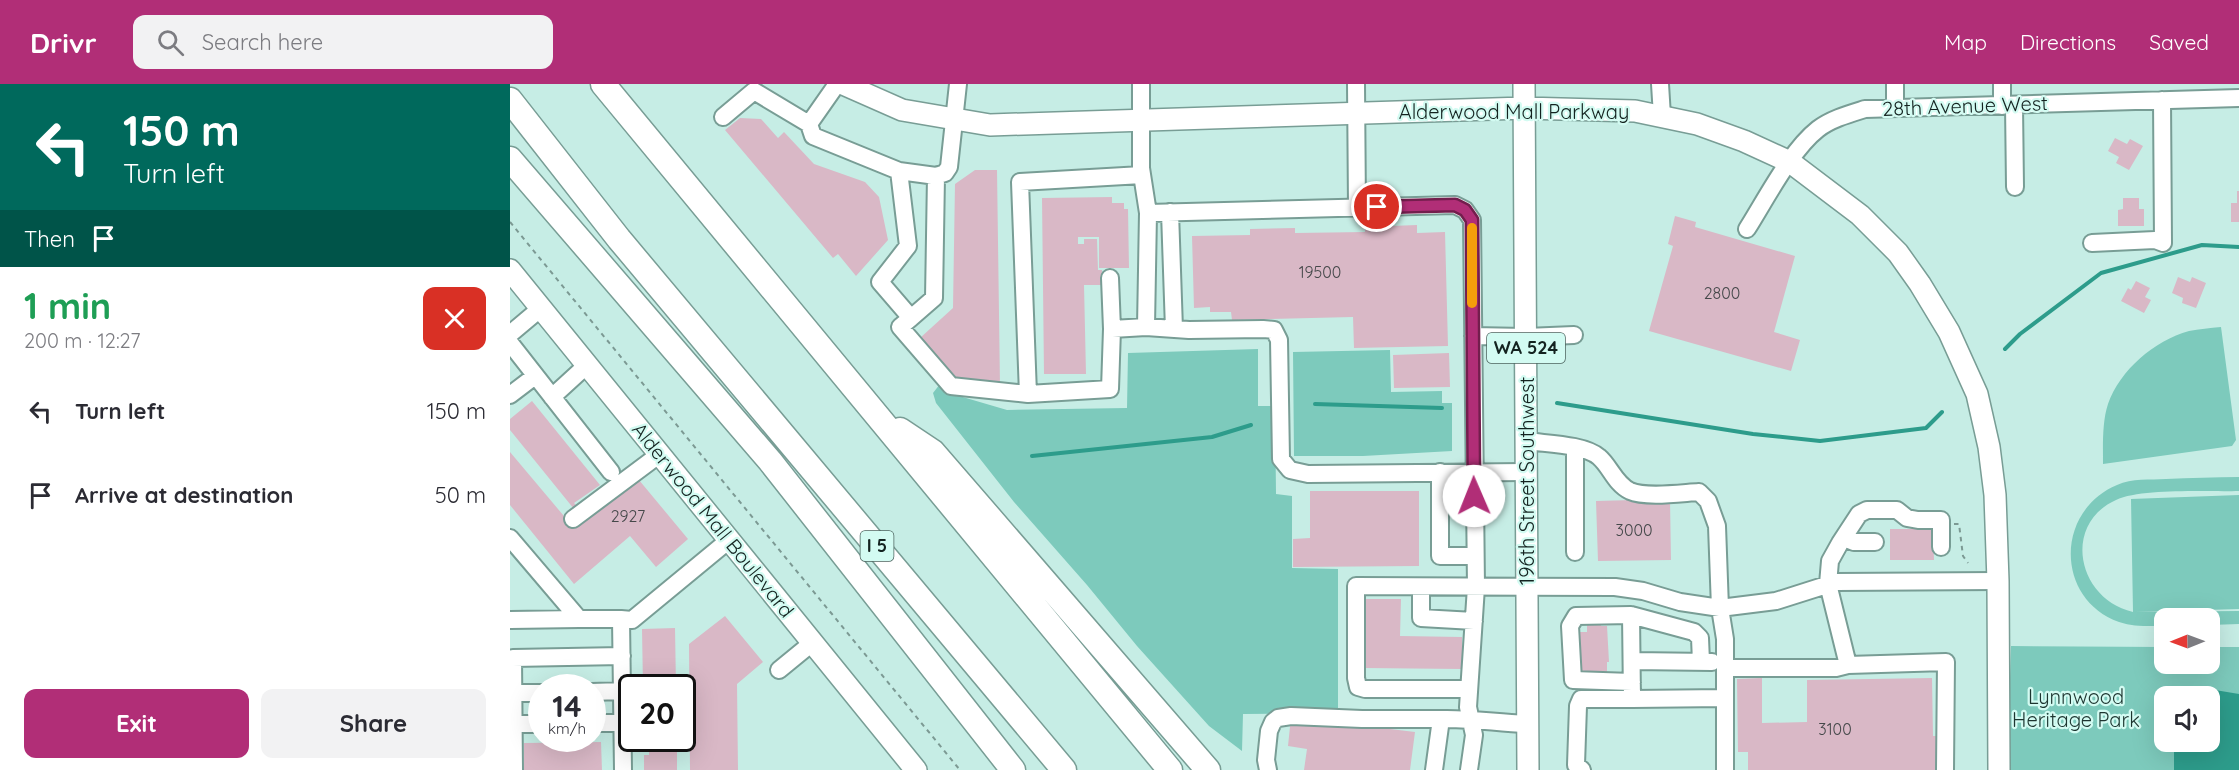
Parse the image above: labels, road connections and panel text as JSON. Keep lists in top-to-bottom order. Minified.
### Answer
{"streets":{"highway":["I 5"],"main road":["Alderwood Mall Parkway","WA 524","196th Street Southwest","Alderwood Mall Boulevard"],"street":["28th Avenue West"]},"crossings":[["28th Avenue West","Alderwood Mall Parkway"],["Alderwood Mall Parkway","196th Street Southwest"]],"parks":["Lynnwood Heritage Park"],"house_numbers":["19500","2800","2927","3000","3100"],"north":"left","page":{"header":"Drivr","search":"Search here","nav":["Map","Directions","Saved"],"turn":["150 m","Turn left"],"then":"Then","heading":["1 min","200 m · 12:27"],"list":[{"name":"Turn left","value":"150 m"},{"name":"Arrive at destination","value":"50 m"}],"speed":"14 km/h","limit":"20","buttons":["Exit","Share"]}}
